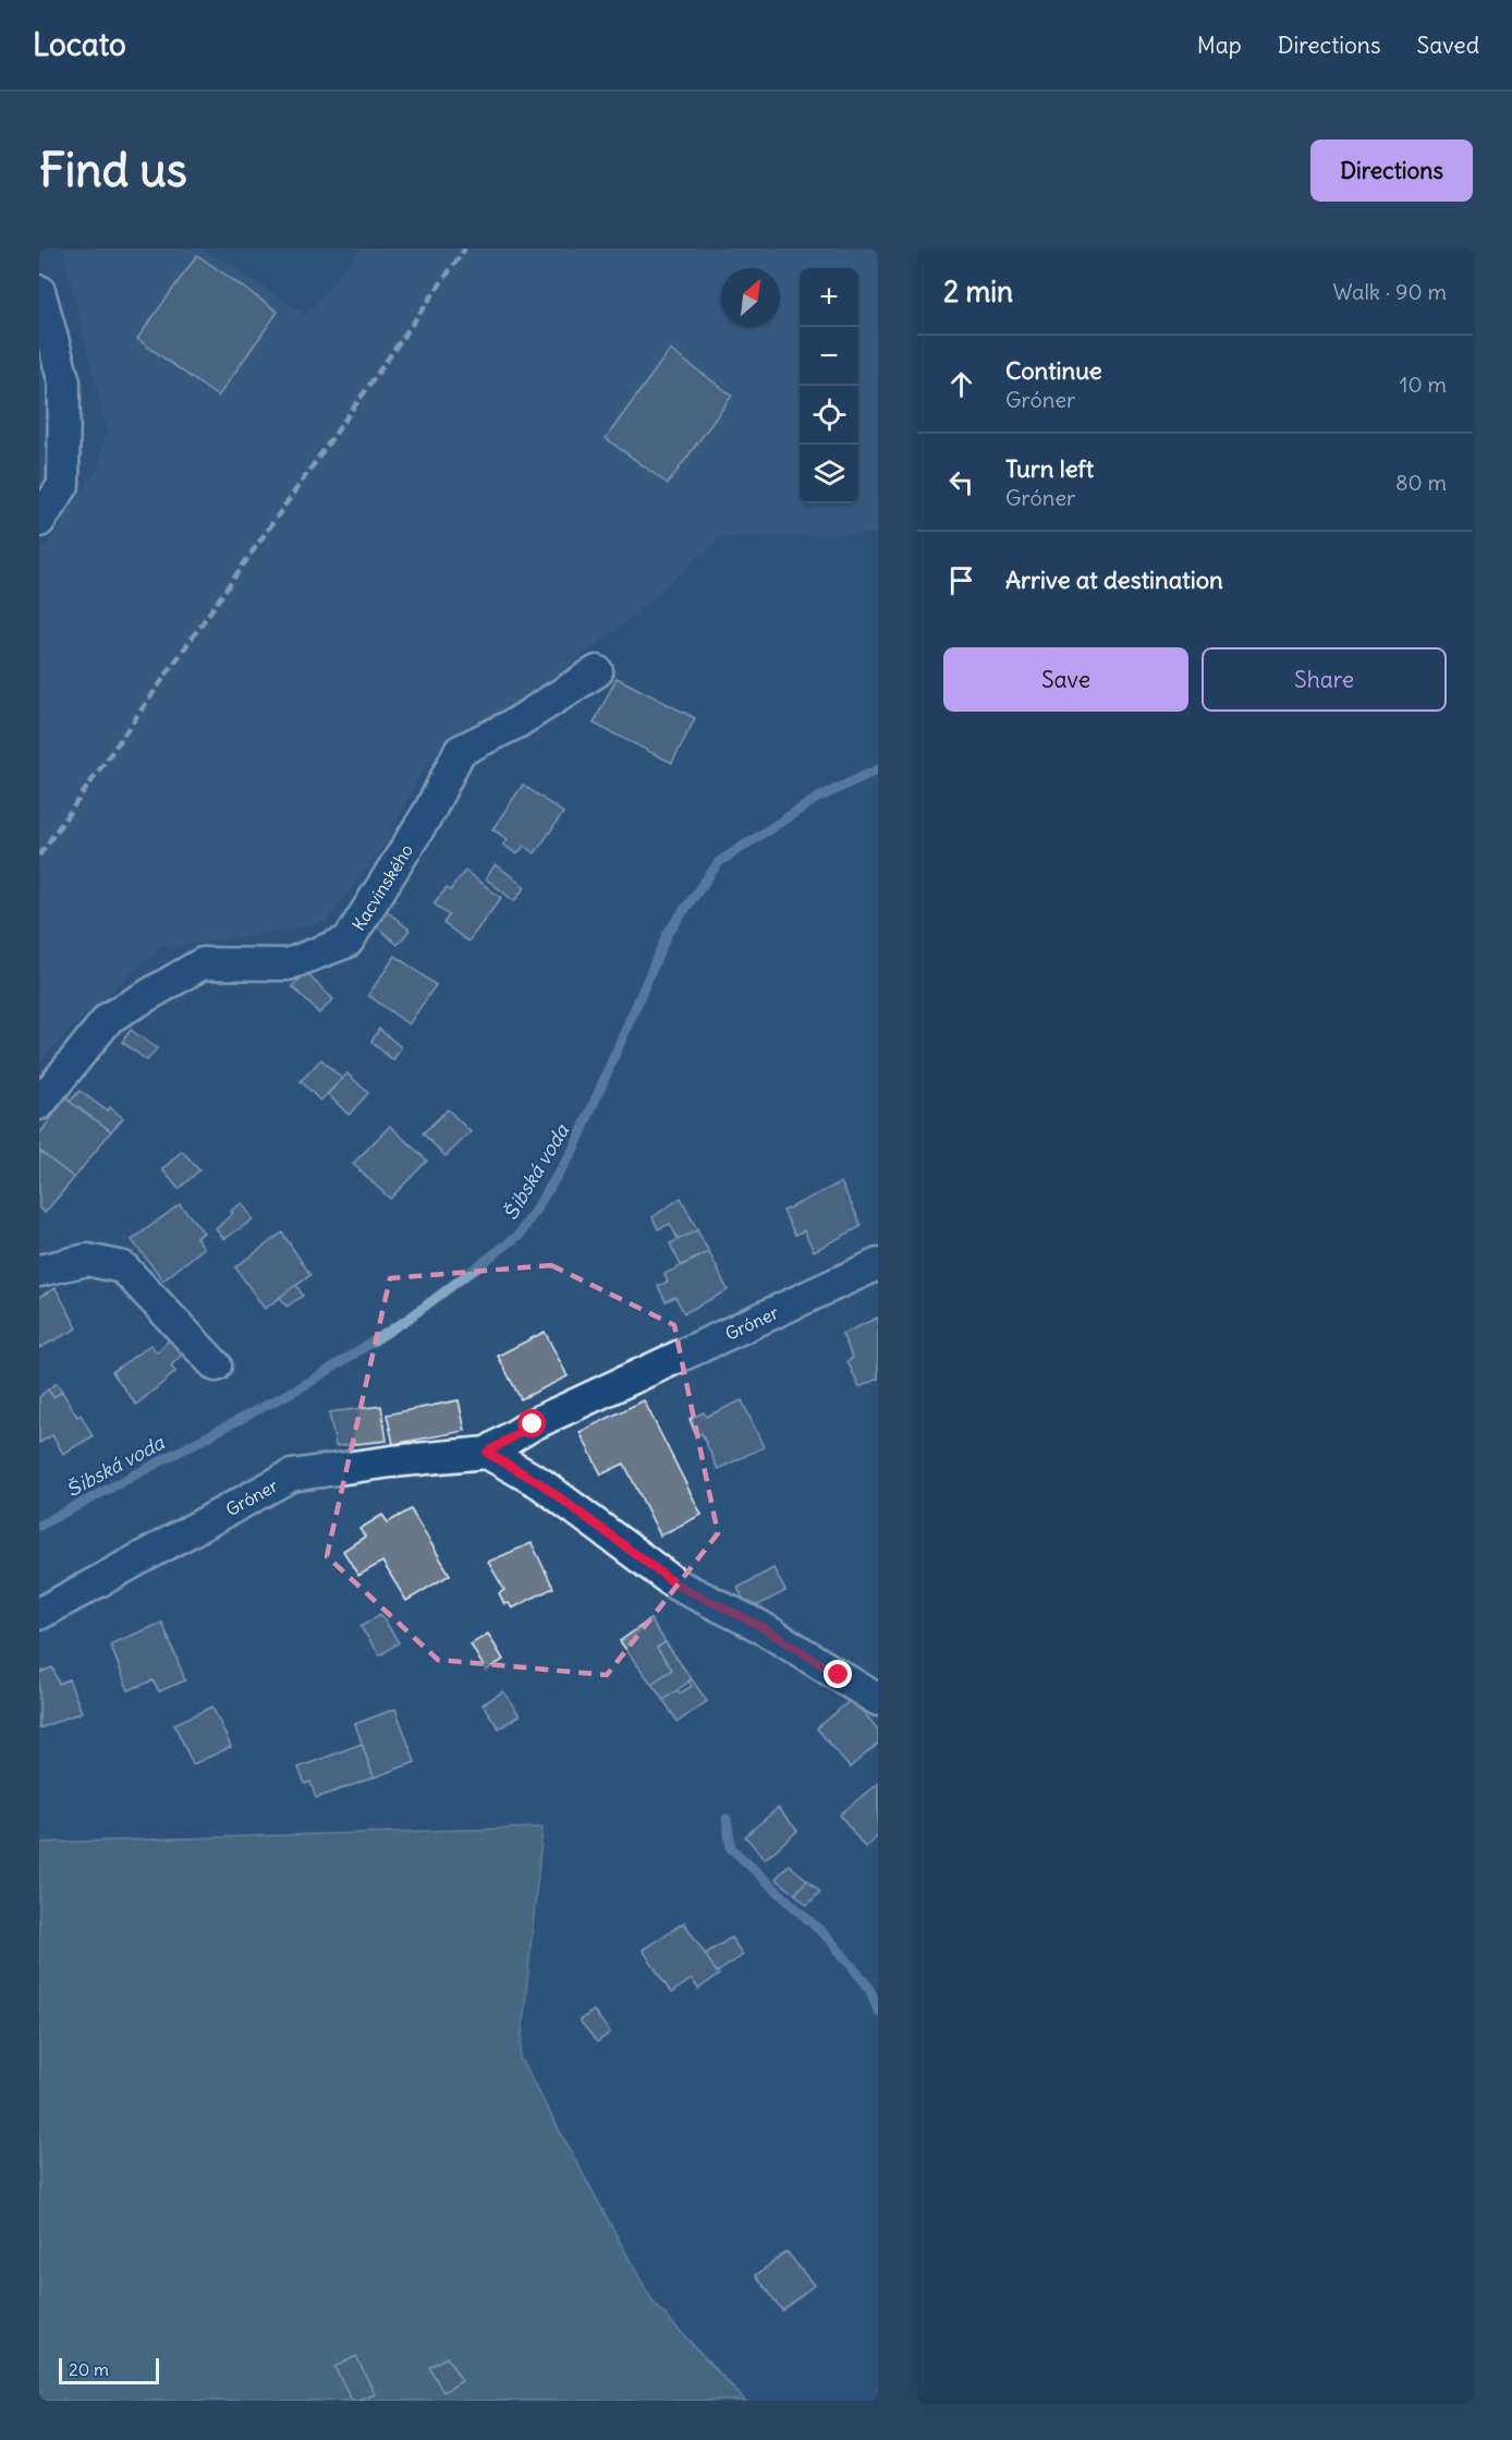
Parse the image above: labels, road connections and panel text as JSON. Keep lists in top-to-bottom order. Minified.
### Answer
{"streets":{"street":["Kacvinského","Gróner"]},"water":["Šibská voda"],"scale_bar":"20 m","north":"top right","page":{"header":"Locato","nav":["Map","Directions","Saved"],"buttons":["Directions",["Save","Share"]],"title":"Find us","heading":["2 min","Walk · 90 m"],"map_buttons":["+","−"],"list":[["Continue","Gróner","10 m"],["Turn left","Gróner","80 m"],"Arrive at destination"],"scale":"20 m"}}
